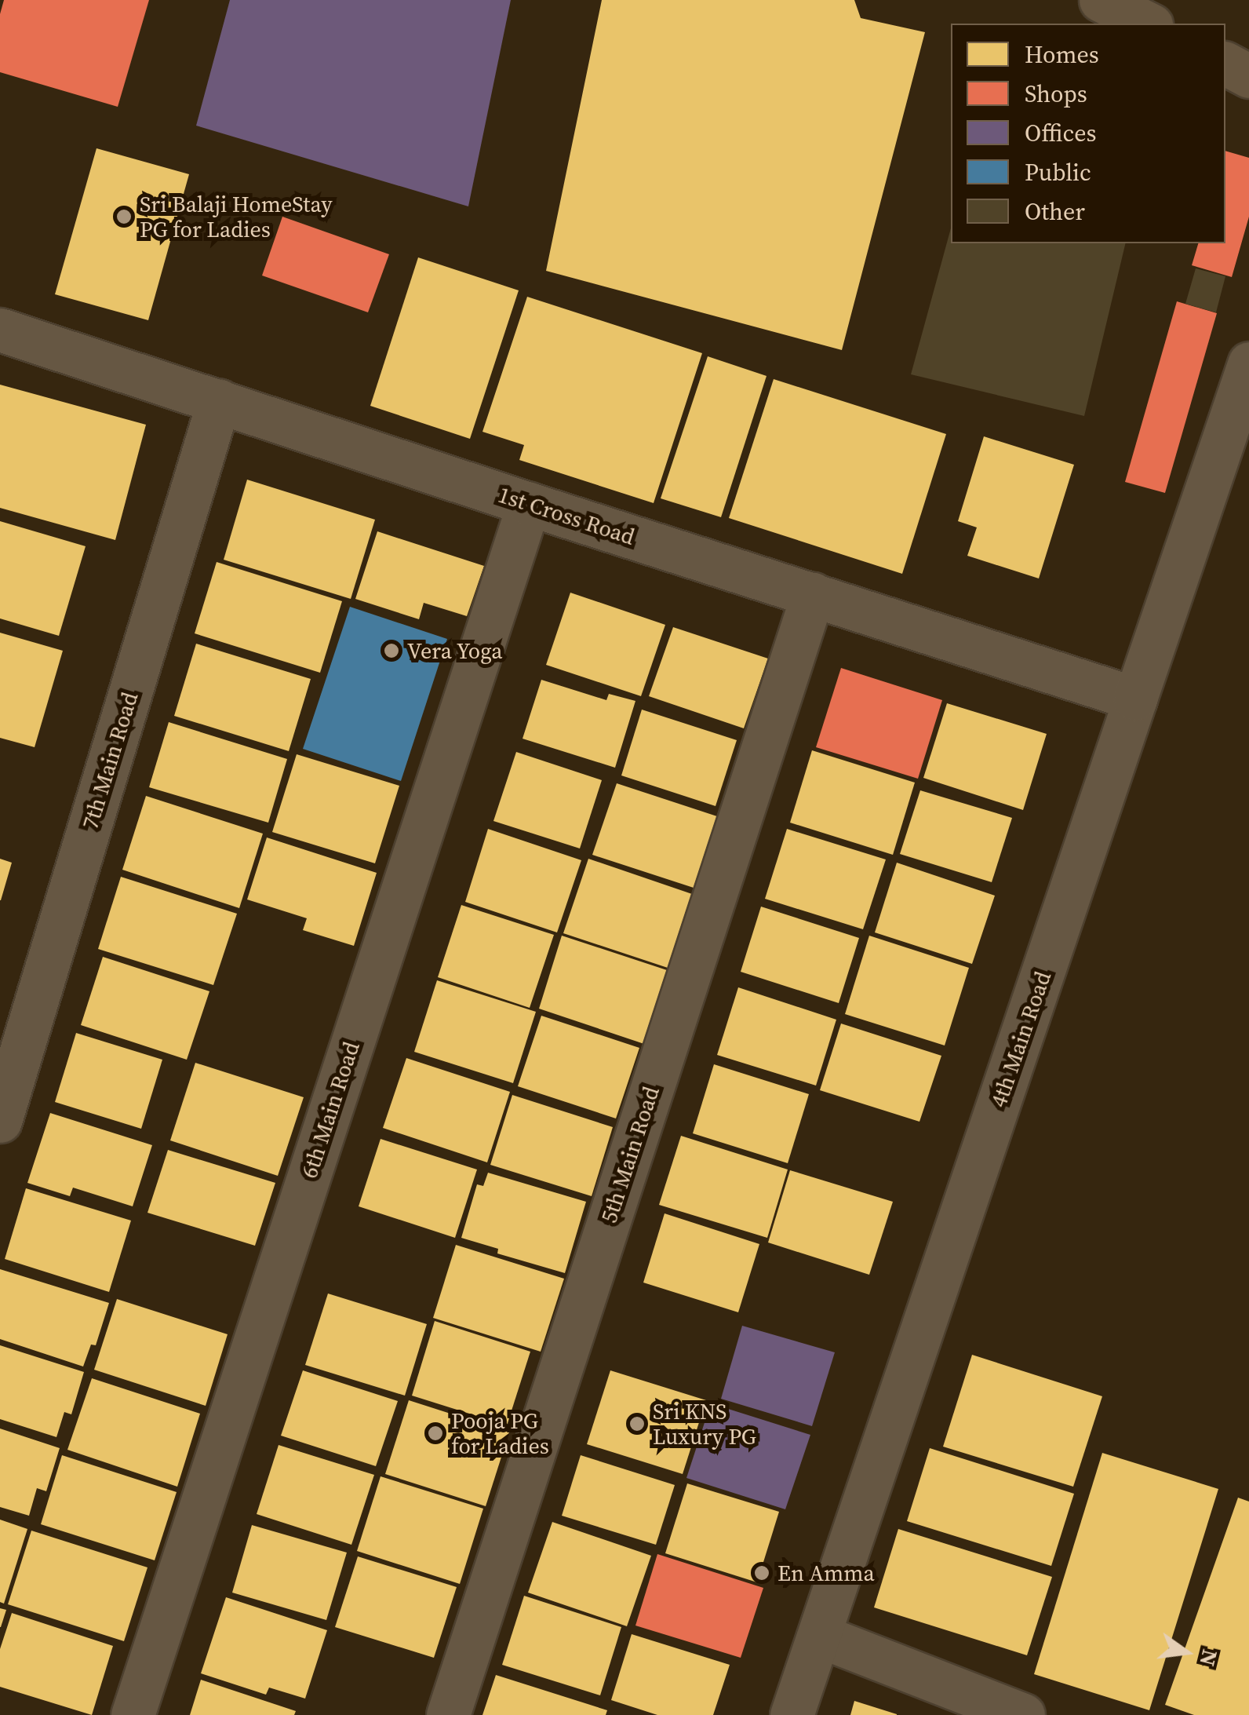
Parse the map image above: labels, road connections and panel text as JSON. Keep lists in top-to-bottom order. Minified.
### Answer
{"streets":{"street":["1st Cross Road","7th Main Road","4th Main Road","6th Main Road","5th Main Road"]},"crossings":[["1st Cross Road","7th Main Road"],["1st Cross Road","4th Main Road"],["1st Cross Road","6th Main Road"],["1st Cross Road","5th Main Road"]],"places":["Sri Balaji HomeStay PG for Ladies","Vera Yoga","Sri KNS Luxury PG","Pooja PG for Ladies","En Amma"],"legend":["Homes","Shops","Offices","Public","Other"],"north":"right"}
